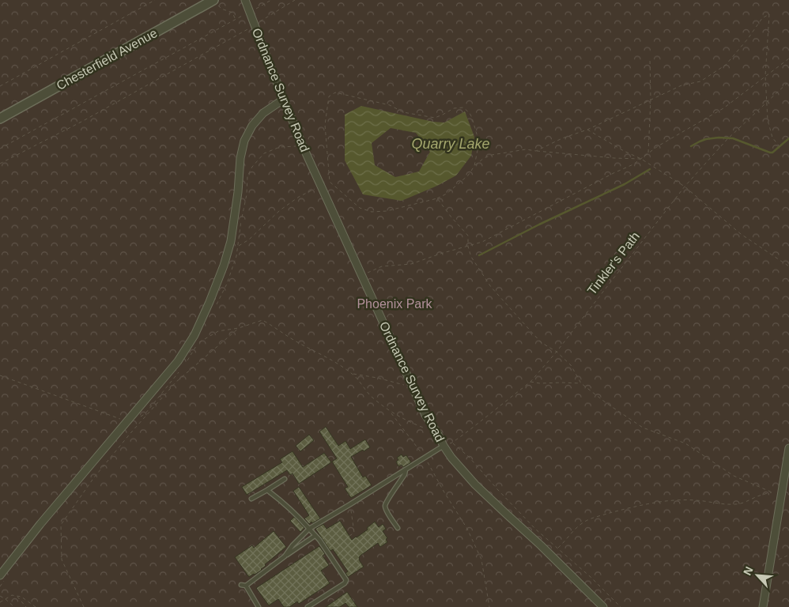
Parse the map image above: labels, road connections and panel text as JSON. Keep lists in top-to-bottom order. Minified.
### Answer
{"streets":{"street":["Chesterfield Avenue","Ordnance Survey Road"],"path":["Tinkler's Path"]},"crossings":[["Ordnance Survey Road","Tinkler's Path"]],"water":["Quarry Lake"],"parks":["Phoenix Park"],"north":"top left"}
